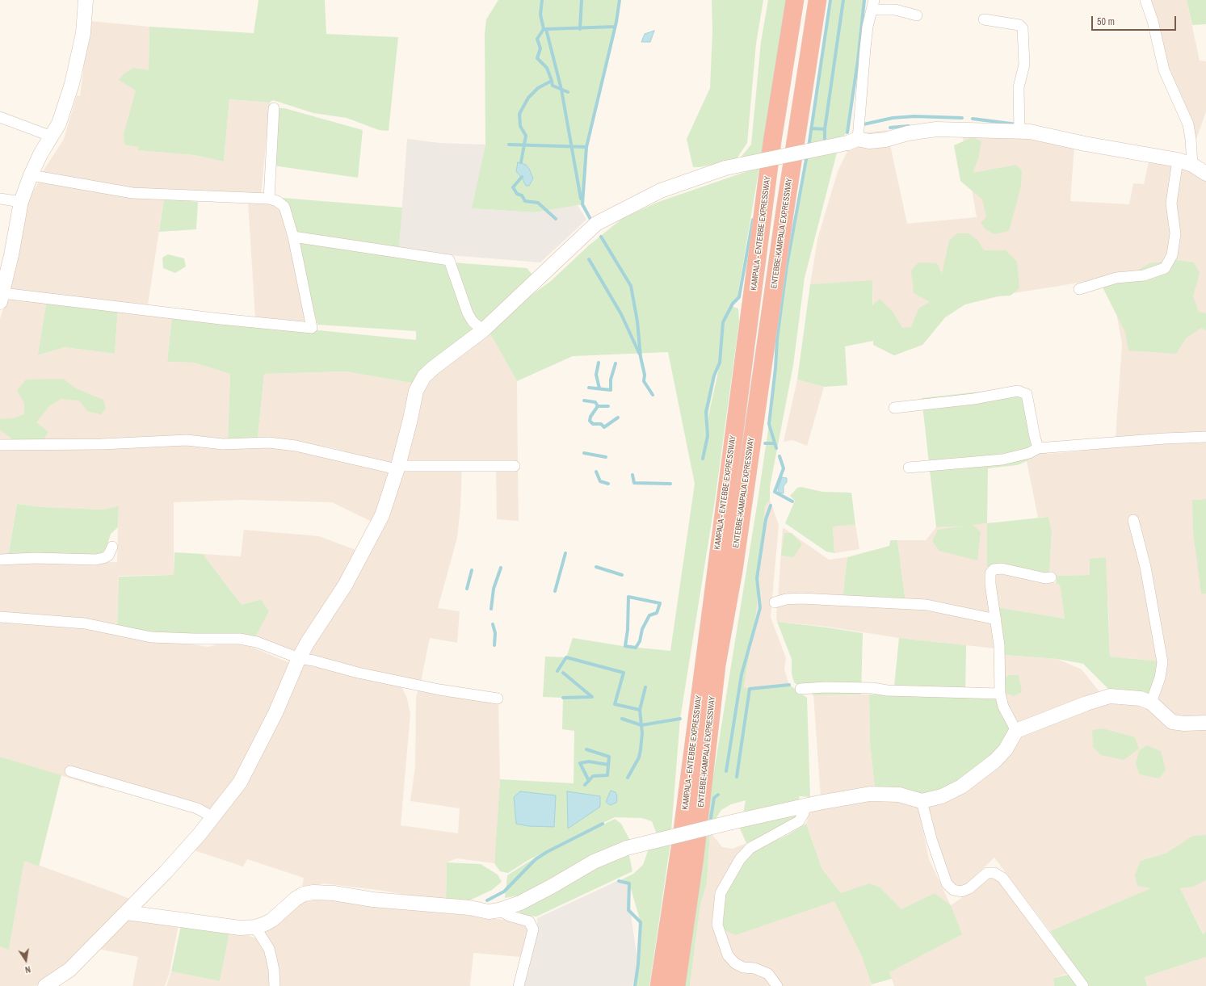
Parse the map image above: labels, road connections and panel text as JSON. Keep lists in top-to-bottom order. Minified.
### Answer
{"streets":{"highway":["KAMPALA - ENTEBBE EXPRESSWAY","ENTEBBE-KAMPALA EXPRESSWAY"]},"scale_bar":"50 m","north":"bottom"}
